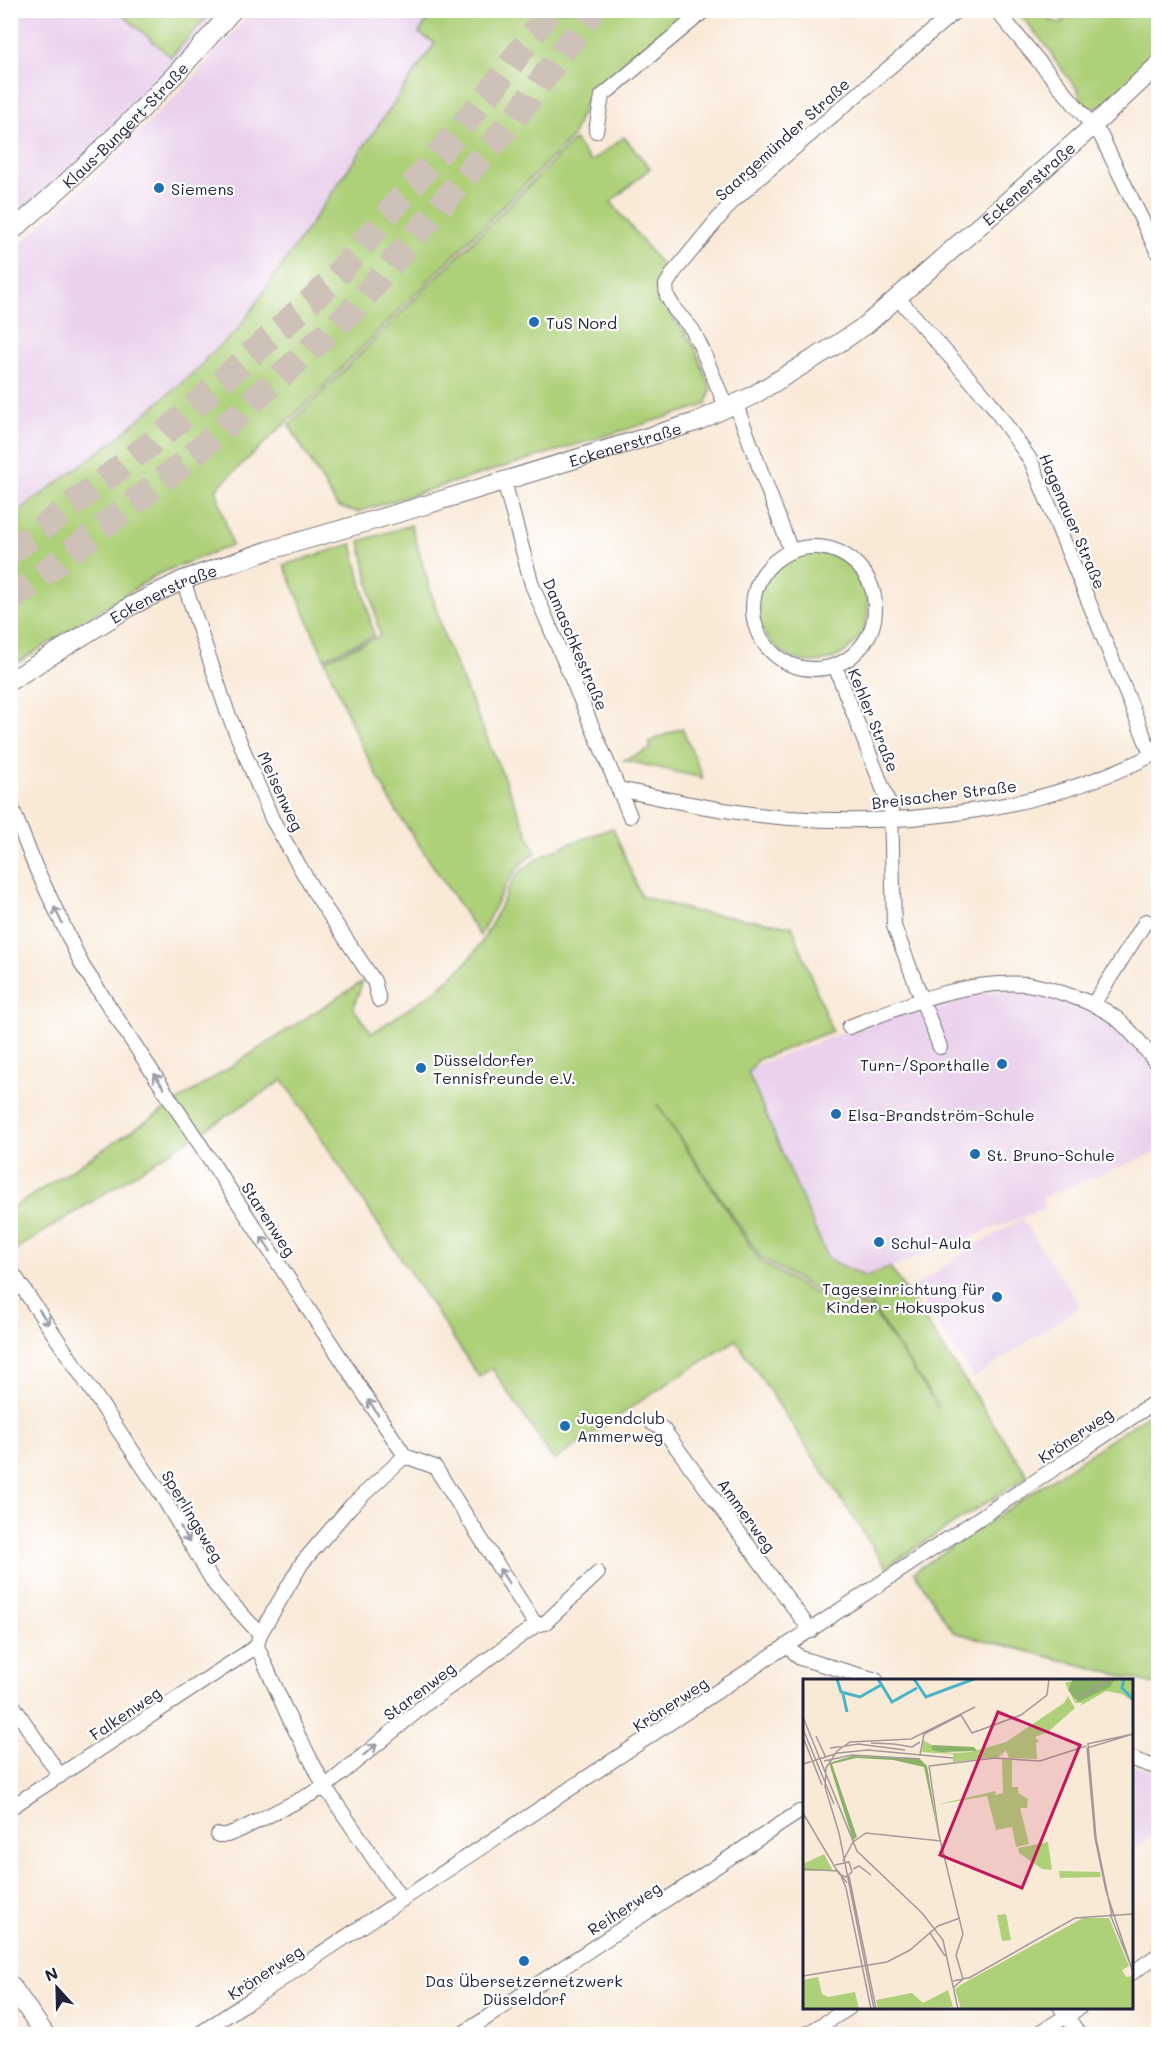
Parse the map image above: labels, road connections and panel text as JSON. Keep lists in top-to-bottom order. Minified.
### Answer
{"streets":{"street":["Klaus-Bungert-Straße","Saargemünder Straße","Eckenerstraße","Hagenauer Straße","Damaschkestraße","Kehler Straße","Meisenweg","Breisacher Straße","Starenweg","Krönerweg","Ammerweg","Sperlingsweg","Falkenweg","Reiherweg"]},"crossings":[["Saargemünder Straße","Eckenerstraße"],["Eckenerstraße","Hagenauer Straße"],["Eckenerstraße","Damaschkestraße"],["Eckenerstraße","Meisenweg"],["Hagenauer Straße","Breisacher Straße"],["Damaschkestraße","Breisacher Straße"],["Kehler Straße","Breisacher Straße"],["Starenweg","Sperlingsweg"],["Starenweg","Falkenweg"],["Krönerweg","Ammerweg"],["Krönerweg","Sperlingsweg"],["Sperlingsweg","Falkenweg"]],"one_way":["Starenweg","Sperlingsweg"],"places":["Siemens","TuS Nord","Turn-/Sporthalle","Düsseldorfer Tennisfreunde e.V.","Elsa-Brandström-Schule","St. Bruno-Schule","Schul-Aula","Tageseinrichtung für Kinder - Hokuspokus","Jugendclub Ammerweg","Das Übersetzernetzwerk Düsseldorf"],"north":"top"}
